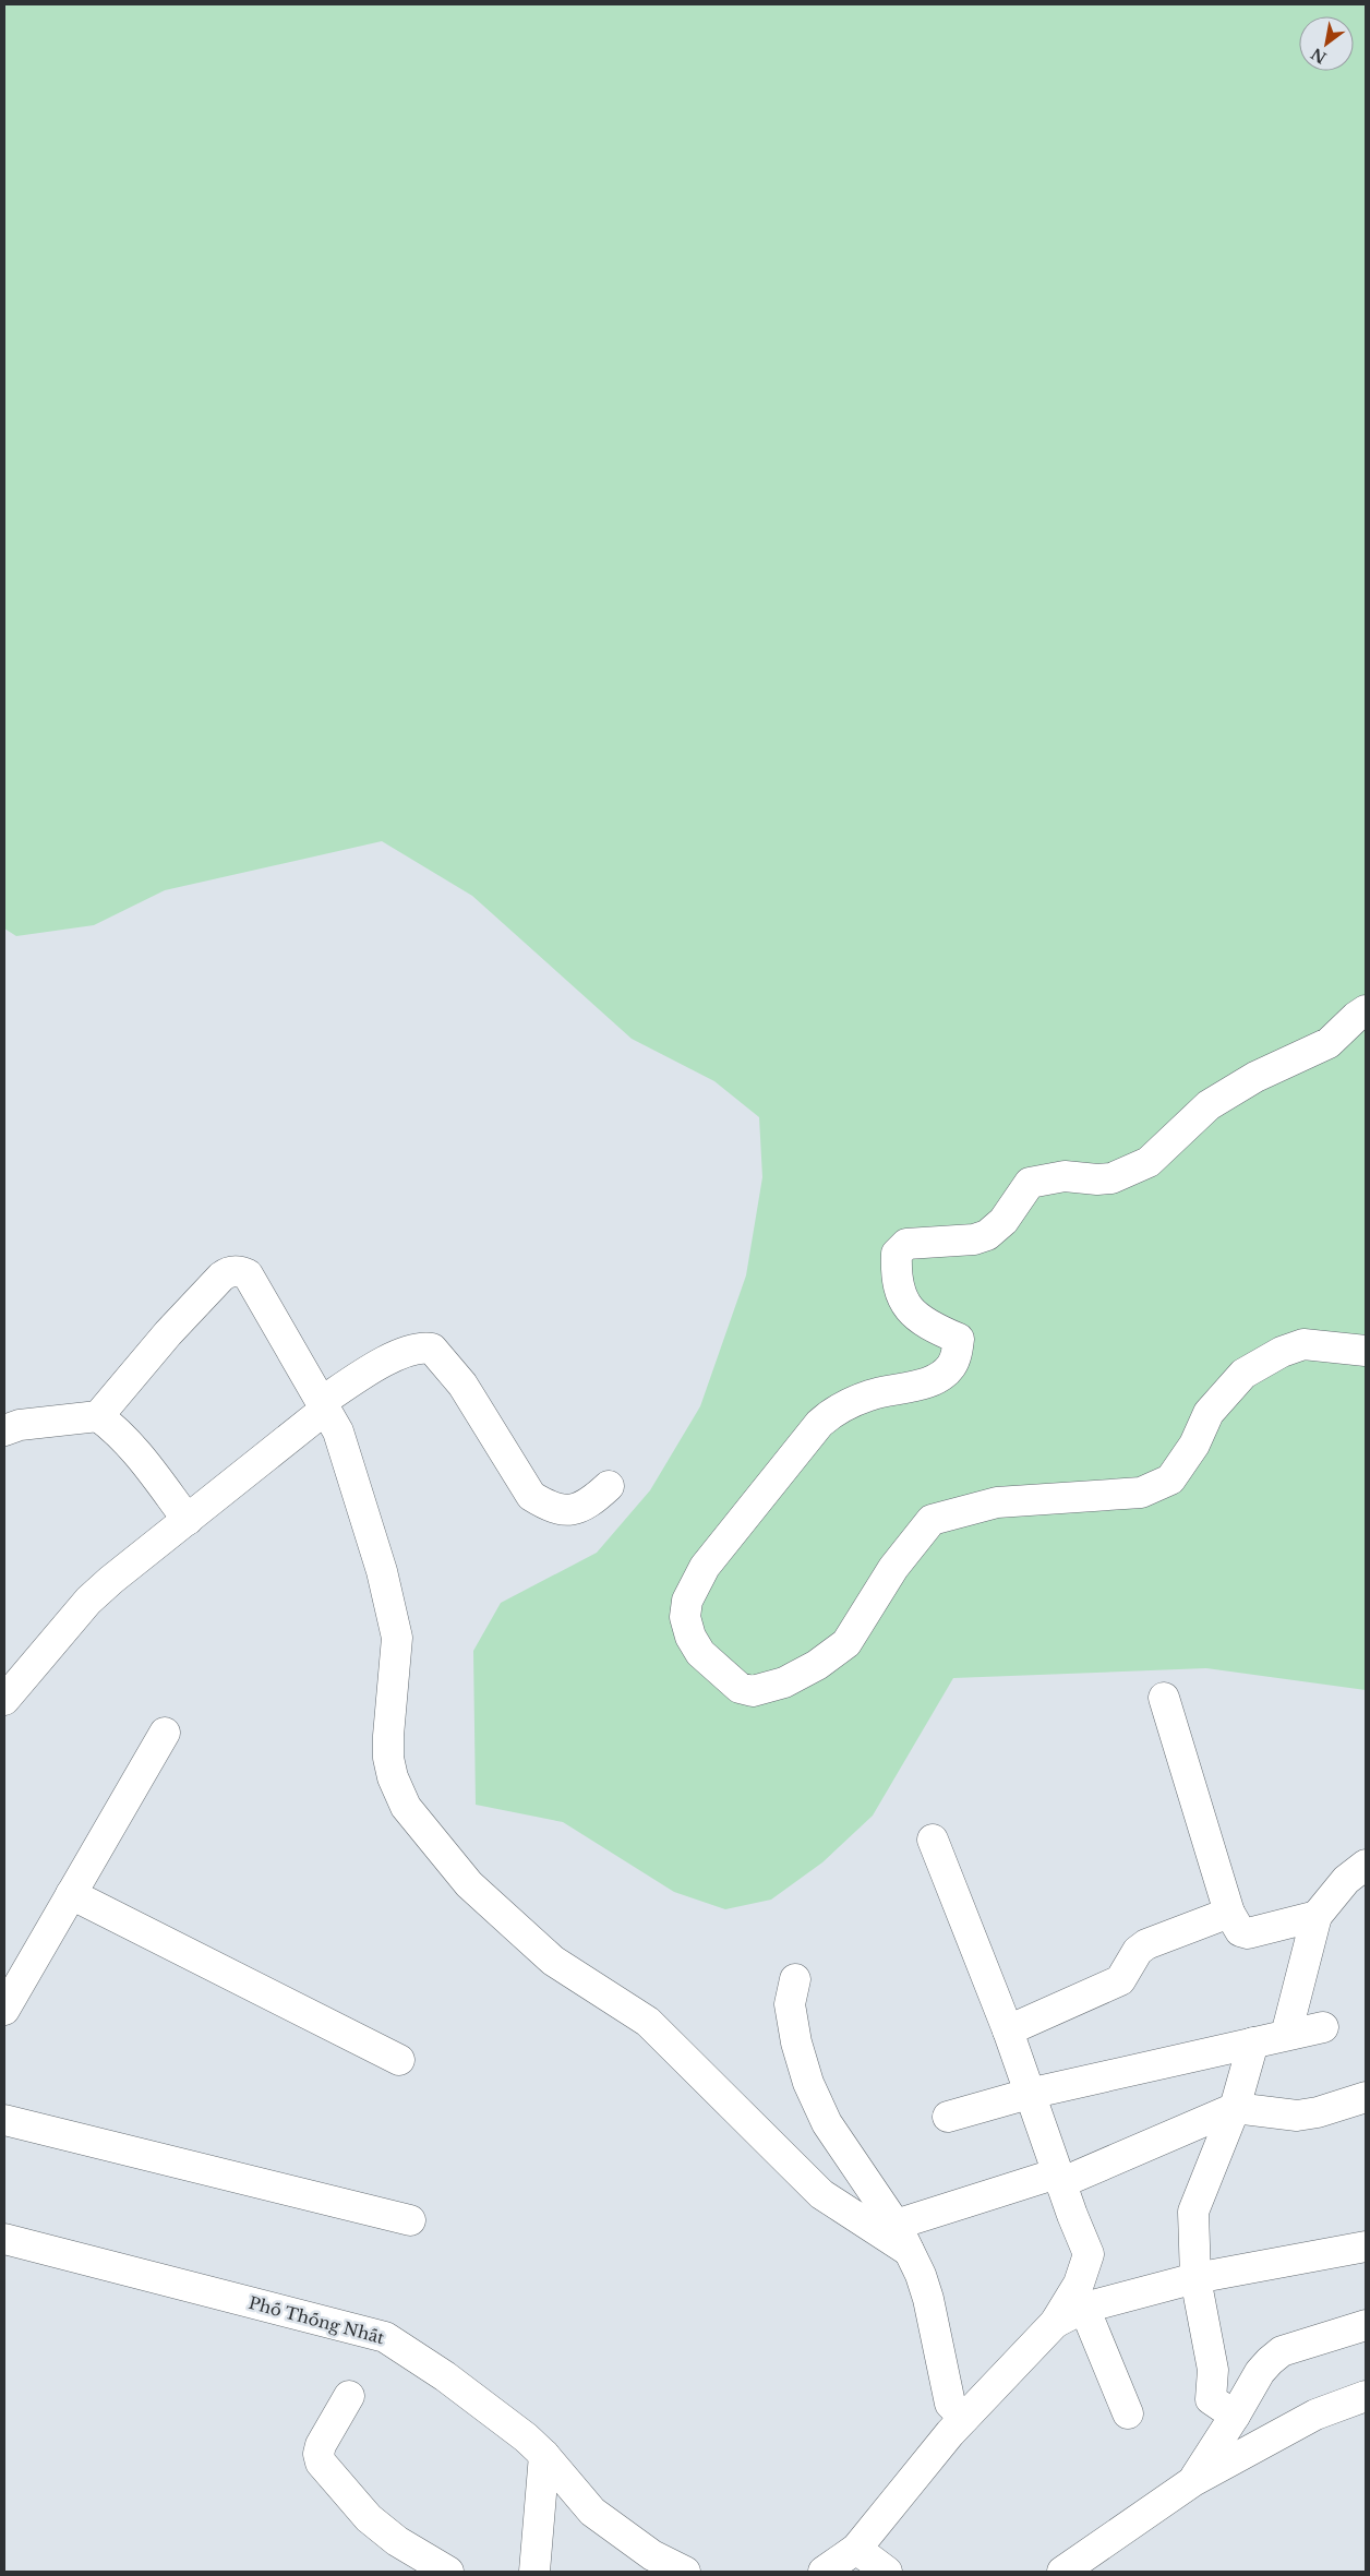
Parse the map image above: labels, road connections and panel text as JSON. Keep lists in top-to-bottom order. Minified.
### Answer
{"streets":{"street":["Phố Thống Nhất"]},"north":"bottom left"}
